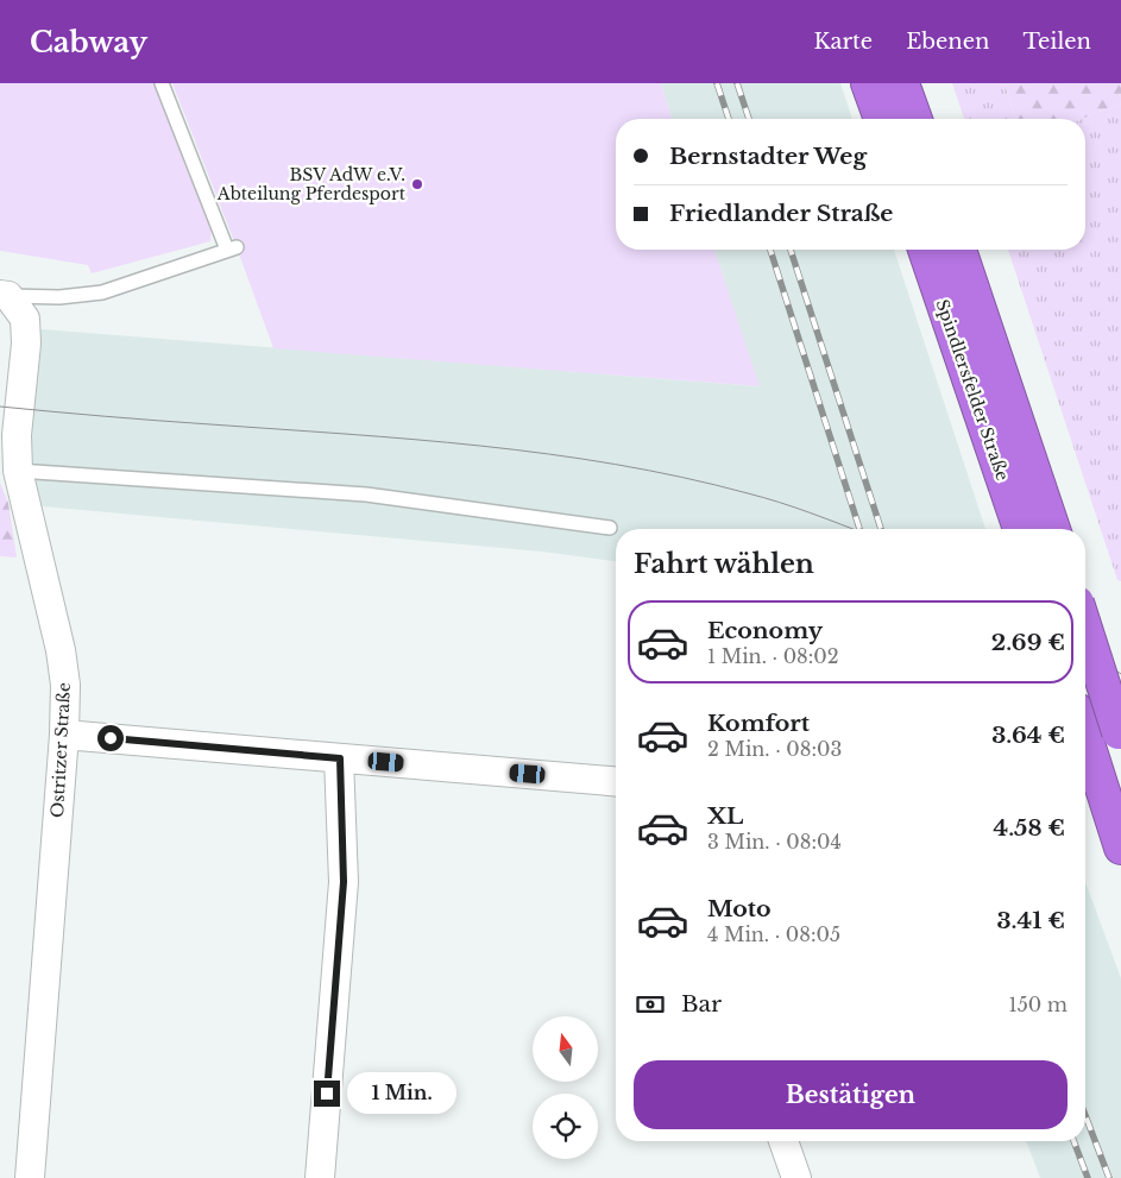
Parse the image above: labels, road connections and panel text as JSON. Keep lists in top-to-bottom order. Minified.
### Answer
{"streets":{"highway":["Spindlersfelder Straße"],"street":["Ostritzer Straße"]},"places":["BSV AdW e.V. Abteilung Pferdesport"],"north":"top","page":{"header":"Cabway","nav":["Karte","Ebenen","Teilen"],"banner":["Bernstadter Weg","Friedlander Straße"],"heading":"Fahrt wählen","list":[{"name":"Economy","note":"1 Min. · 08:02","value":"2.69 €"},{"name":"Komfort","note":"2 Min. · 08:03","value":"3.64 €"},{"name":"XL","note":"3 Min. · 08:04","value":"4.58 €"},{"name":"Moto","note":"4 Min. · 08:05","value":"3.41 €"}],"pay":["Bar","150 m"],"buttons":"Bestätigen","bubble":"1 Min."}}
